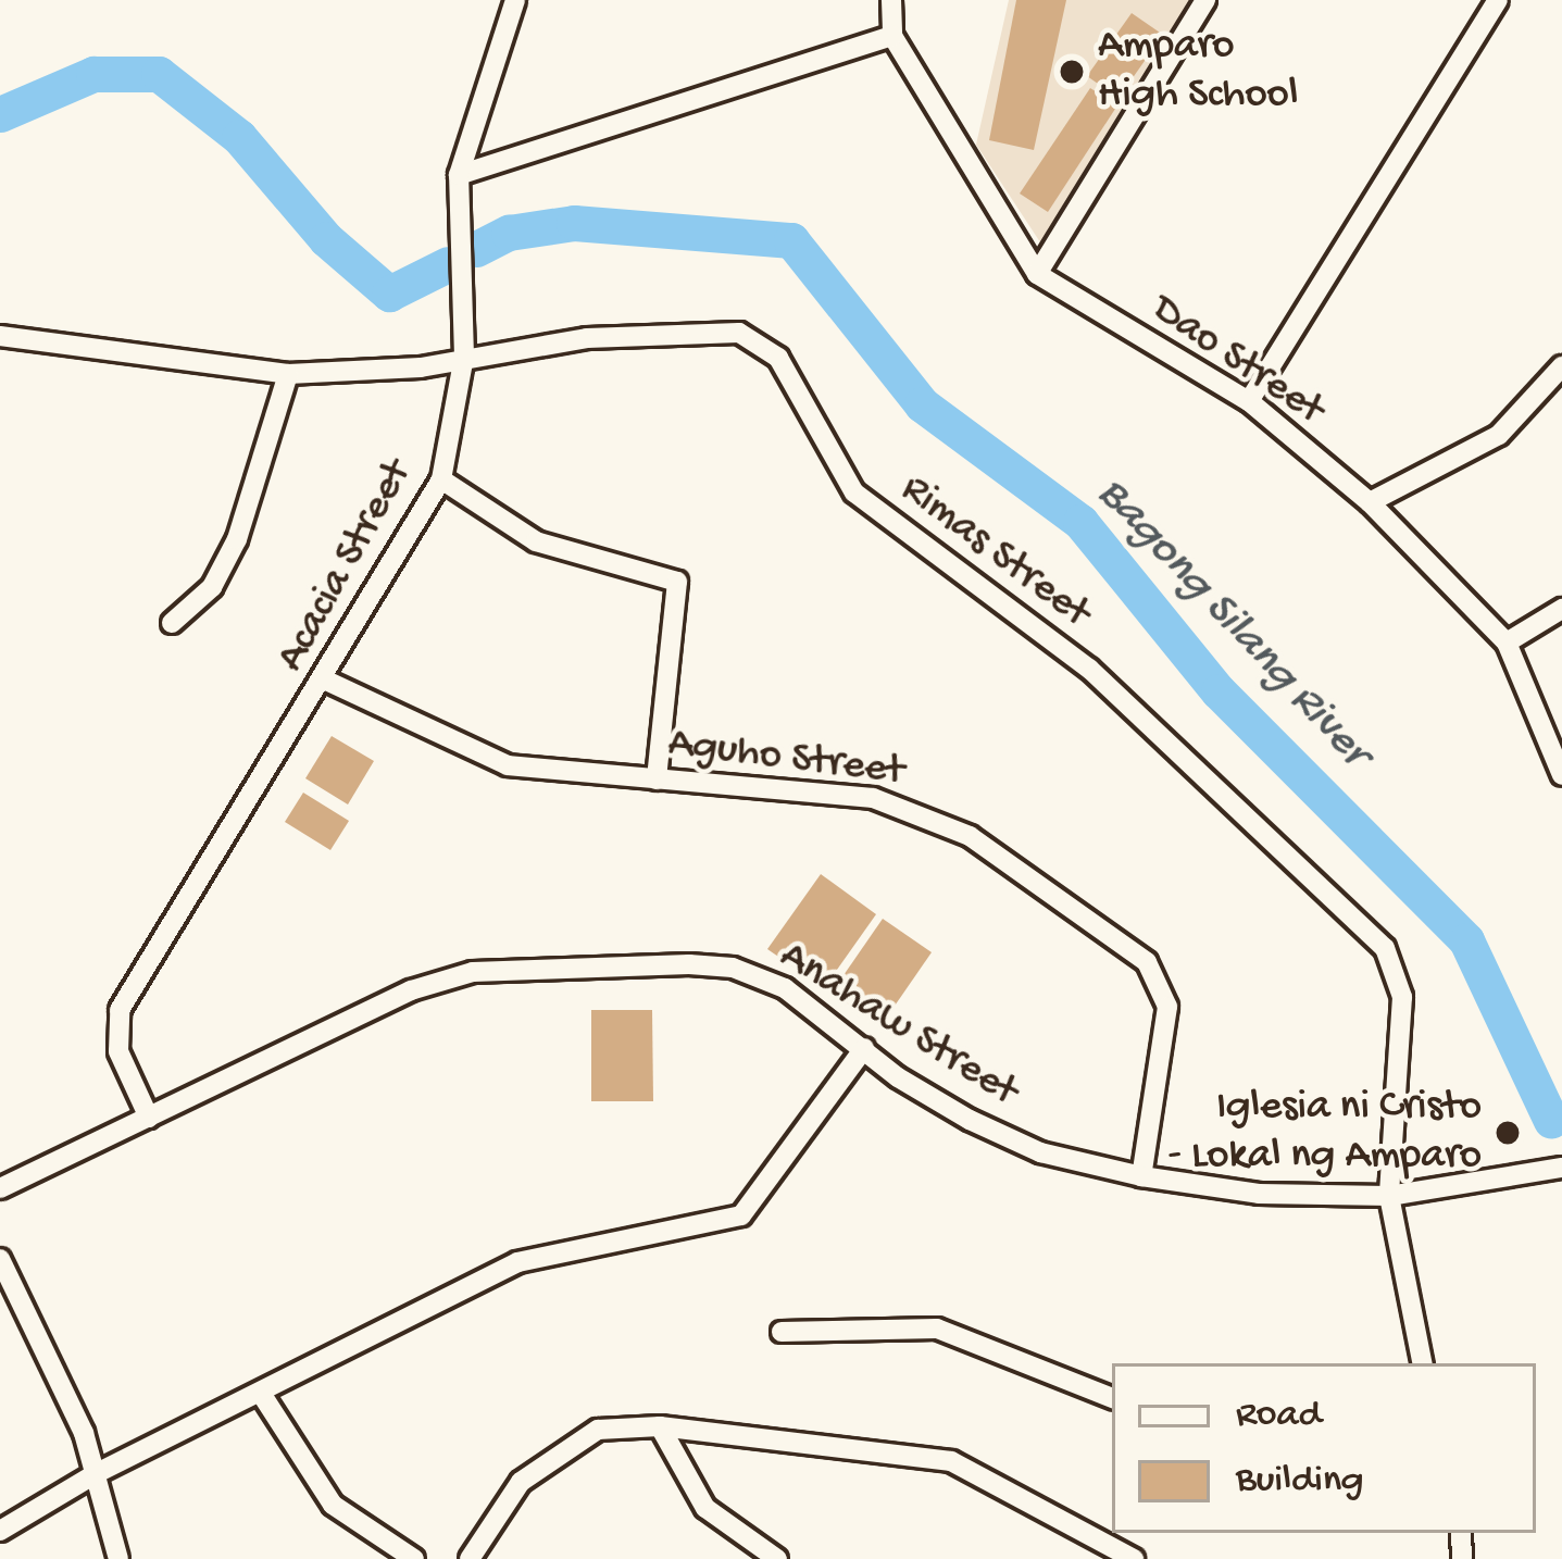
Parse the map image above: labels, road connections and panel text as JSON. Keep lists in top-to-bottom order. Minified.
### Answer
{"streets":{"street":["Dao Street","Rimas Street","Acacia Street","Aguho Street","Anahaw Street"]},"crossings":[["Rimas Street","Acacia Street"],["Rimas Street","Anahaw Street"],["Acacia Street","Aguho Street"],["Acacia Street","Anahaw Street"],["Aguho Street","Anahaw Street"]],"water":["Bagong Silang River"],"places":["Amparo High School","Iglesia ni Cristo - Lokal ng Amparo"],"legend":["Road","Building"]}
